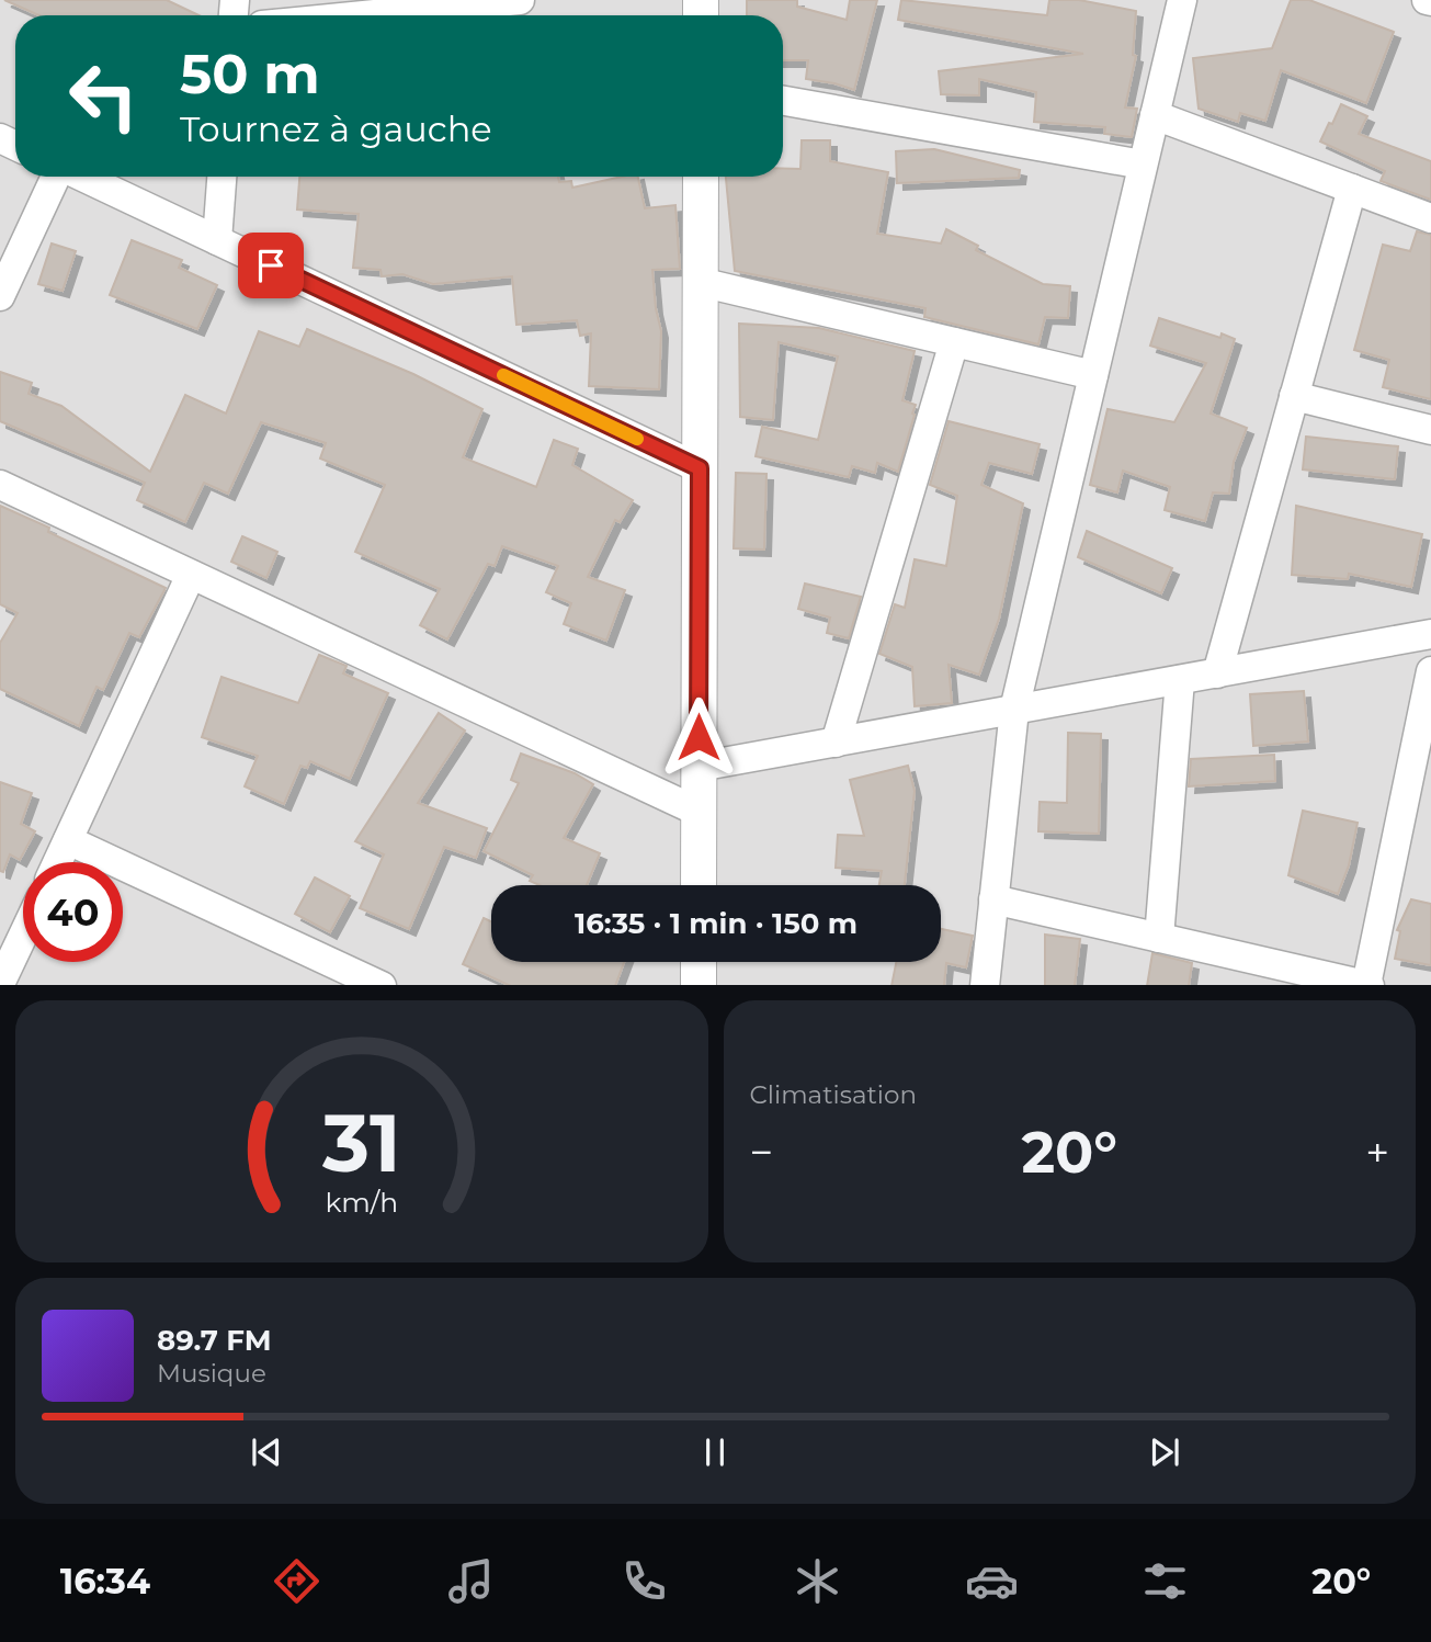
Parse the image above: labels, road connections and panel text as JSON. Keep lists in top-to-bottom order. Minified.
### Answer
{"page":{"turn":["50 m","Tournez à gauche"],"limit":"40","trip":"16:35 · 1 min · 150 m","tile":"Climatisation","heat":["−","20°","+"],"song":["89.7 FM","Musique"],"tabs":["16:34","20°"],"gauge":["31","km/h"]}}
